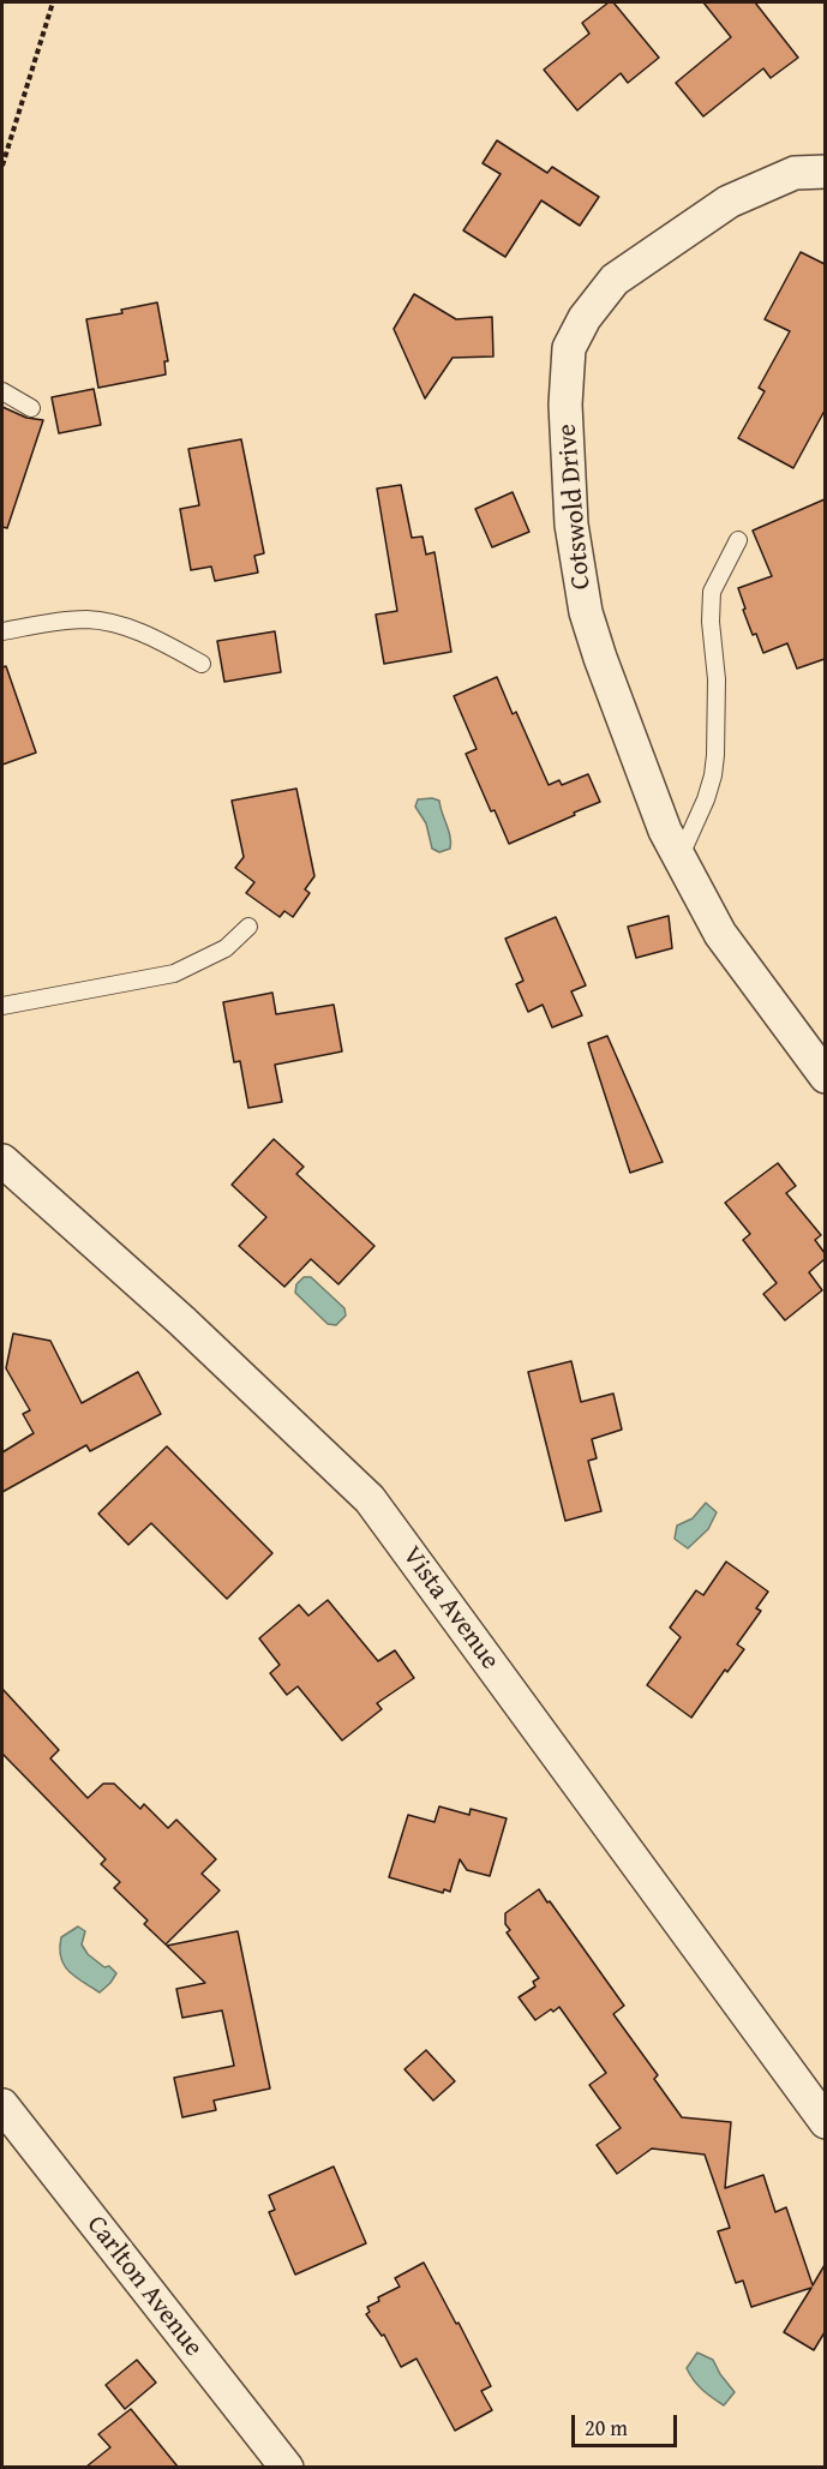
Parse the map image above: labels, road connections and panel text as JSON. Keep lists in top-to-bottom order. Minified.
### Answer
{"streets":{"street":["Cotswold Drive","Vista Avenue","Carlton Avenue"]},"scale_bar":"20 m"}
